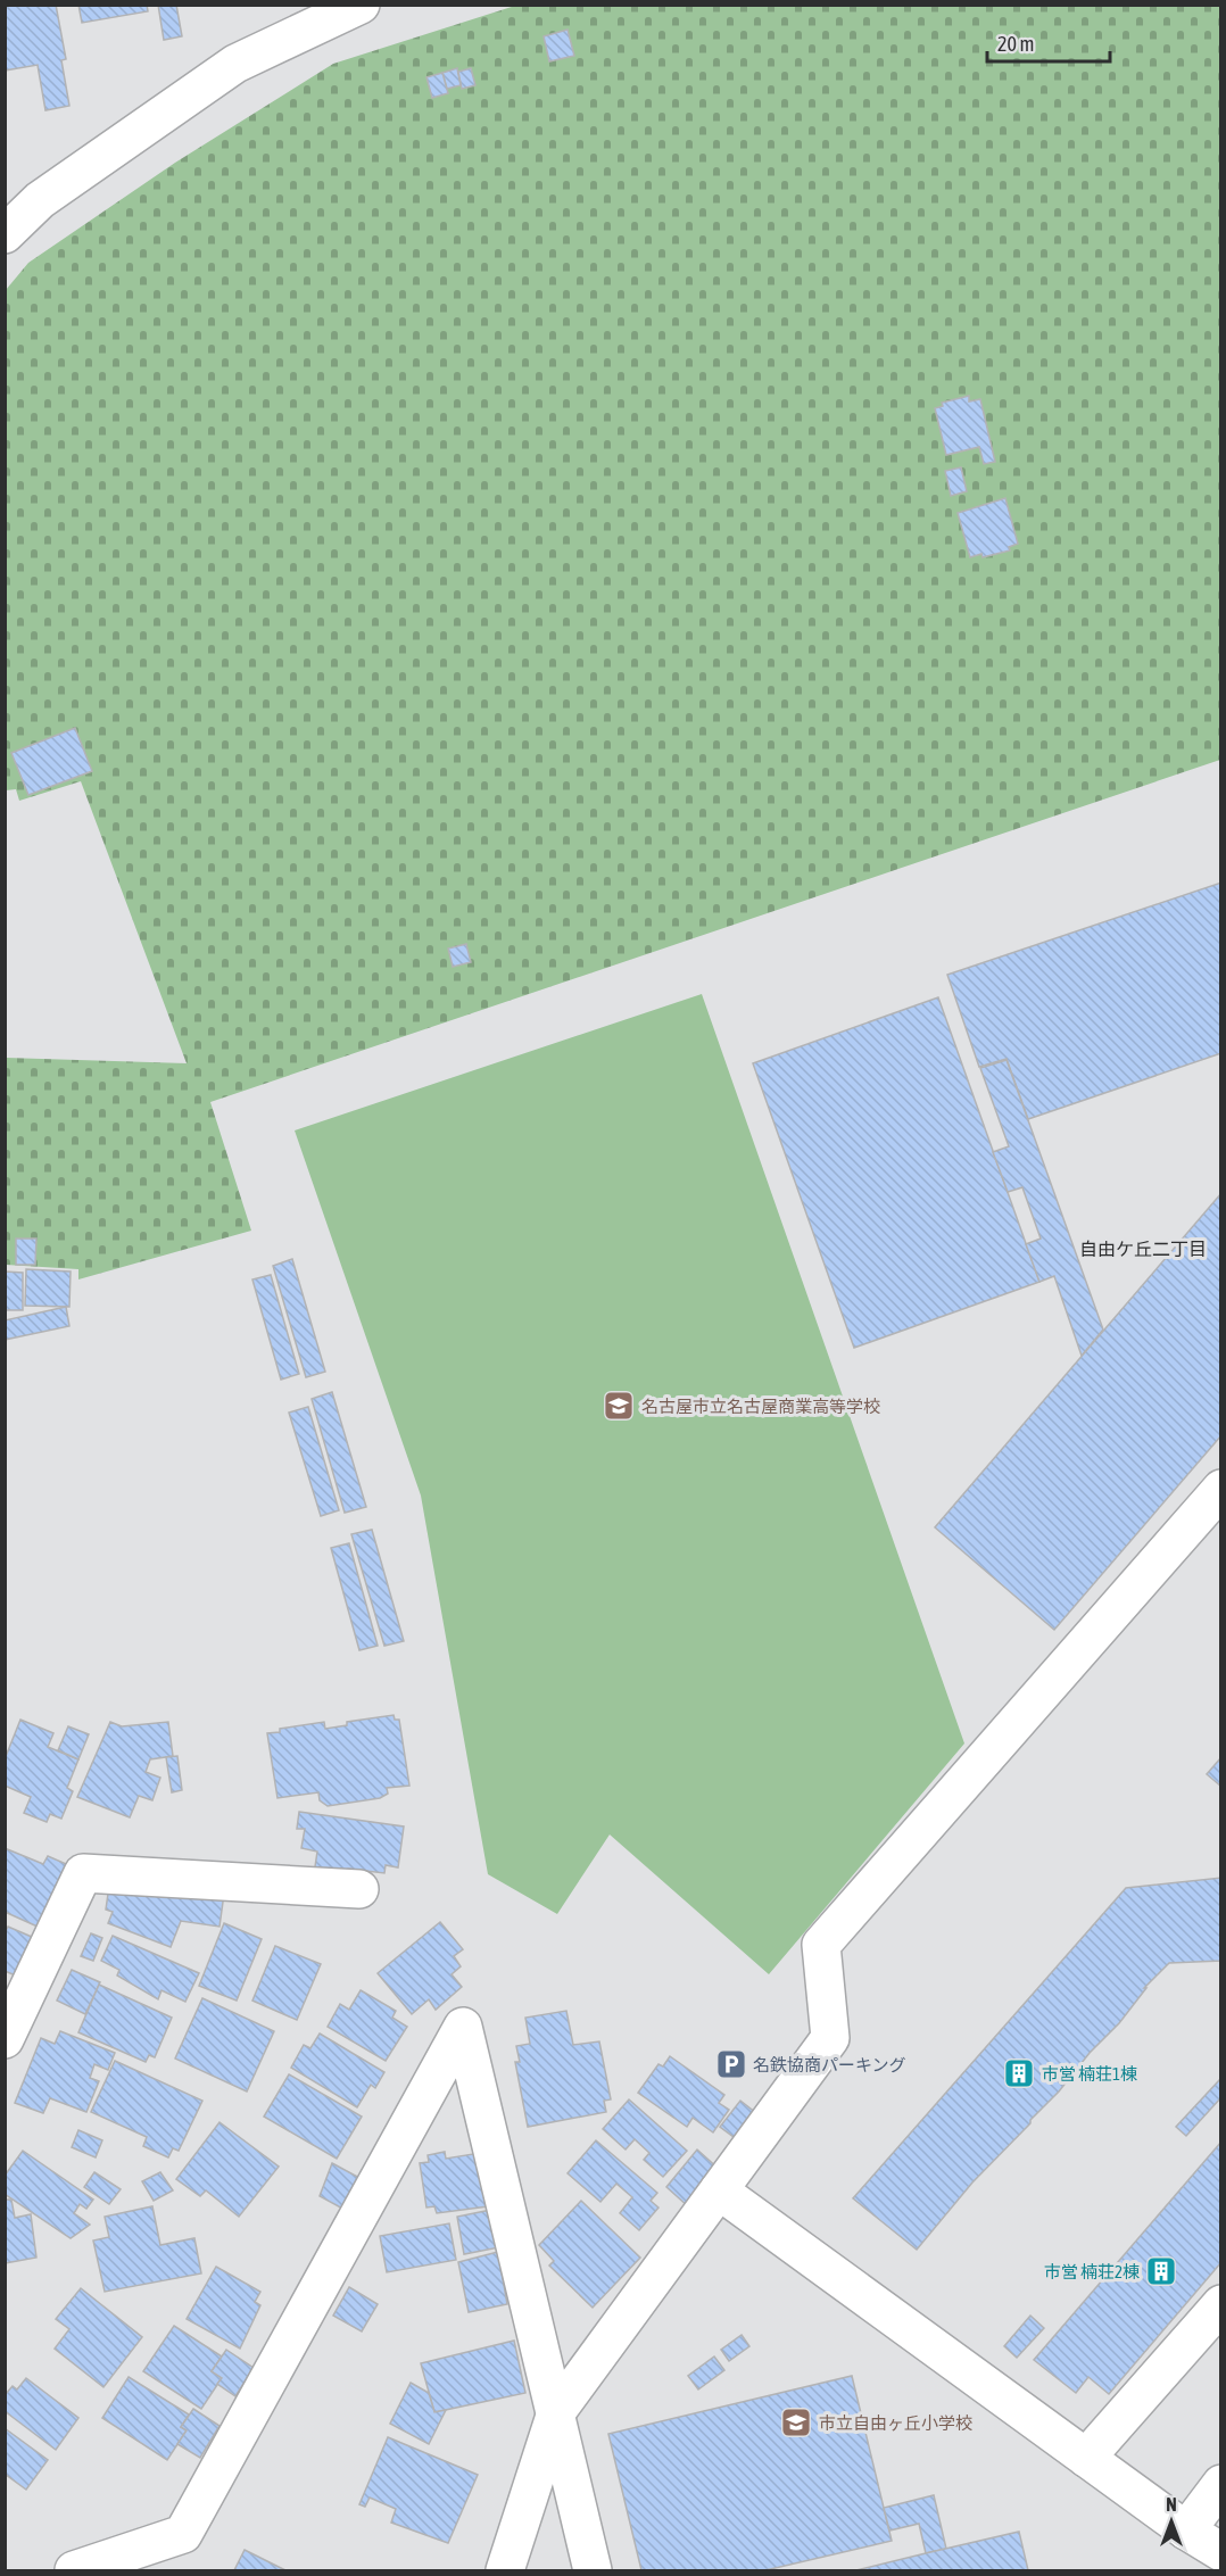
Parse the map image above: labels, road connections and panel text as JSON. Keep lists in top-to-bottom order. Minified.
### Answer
{"districts":["自由ケ丘二丁目"],"places":{"school or university":["名古屋市立名古屋商業高等学校","市立自由ヶ丘小学校"],"parking":["名鉄協商パーキング"],"building":["市営 楠荘1棟","市営 楠荘2棟"]},"scale_bar":"20 m","north":"top"}
